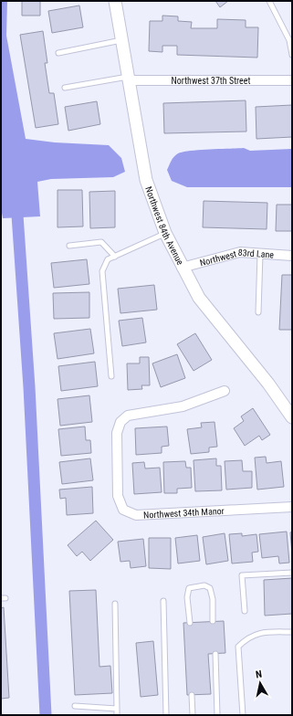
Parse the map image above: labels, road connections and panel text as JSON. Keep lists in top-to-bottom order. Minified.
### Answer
{"streets":{"street":["Northwest 37th Street","Northwest 84th Avenue","Northwest 83rd Lane","Northwest 34th Manor"]},"crossings":[["Northwest 37th Street","Northwest 84th Avenue"],["Northwest 84th Avenue","Northwest 83rd Lane"]],"north":"top"}
